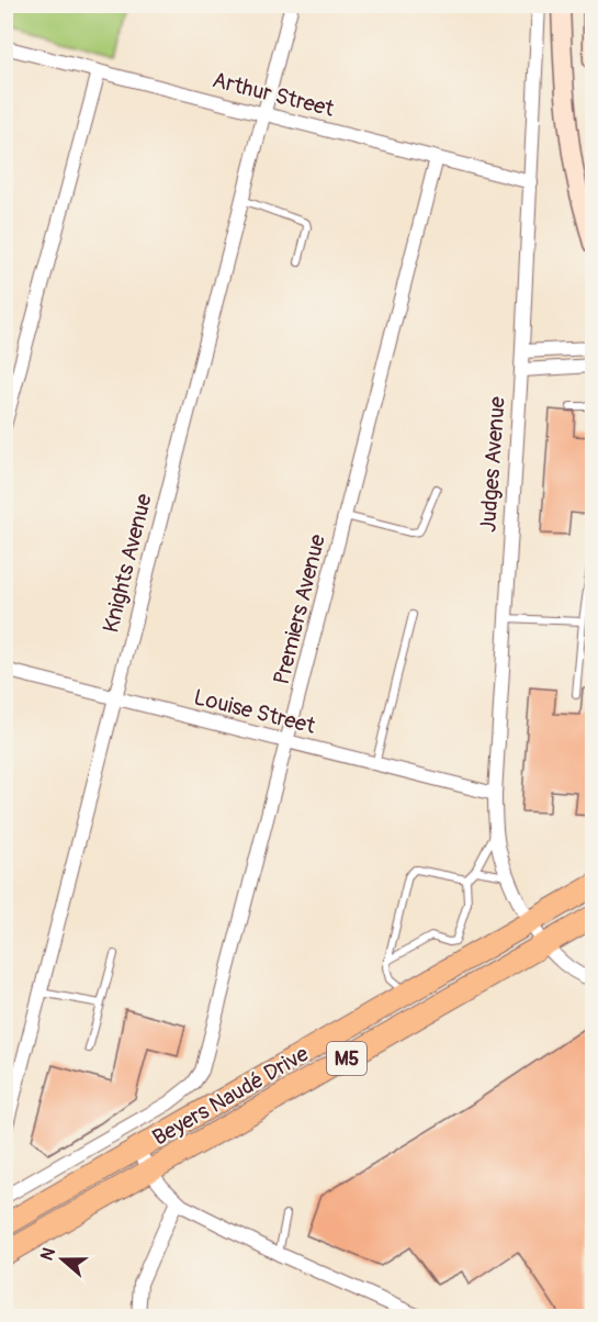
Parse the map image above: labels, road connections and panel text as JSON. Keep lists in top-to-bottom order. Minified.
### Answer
{"streets":{"main road":["M5","Beyers Naudé Drive"],"street":["Arthur Street","Judges Avenue","Knights Avenue","Premiers Avenue","Louise Street"]},"crossings":[["Arthur Street","Judges Avenue"],["Arthur Street","Knights Avenue"],["Arthur Street","Premiers Avenue"],["Judges Avenue","Louise Street"],["Judges Avenue","Beyers Naudé Drive"],["Knights Avenue","Louise Street"],["Premiers Avenue","Louise Street"]],"north":"left"}
